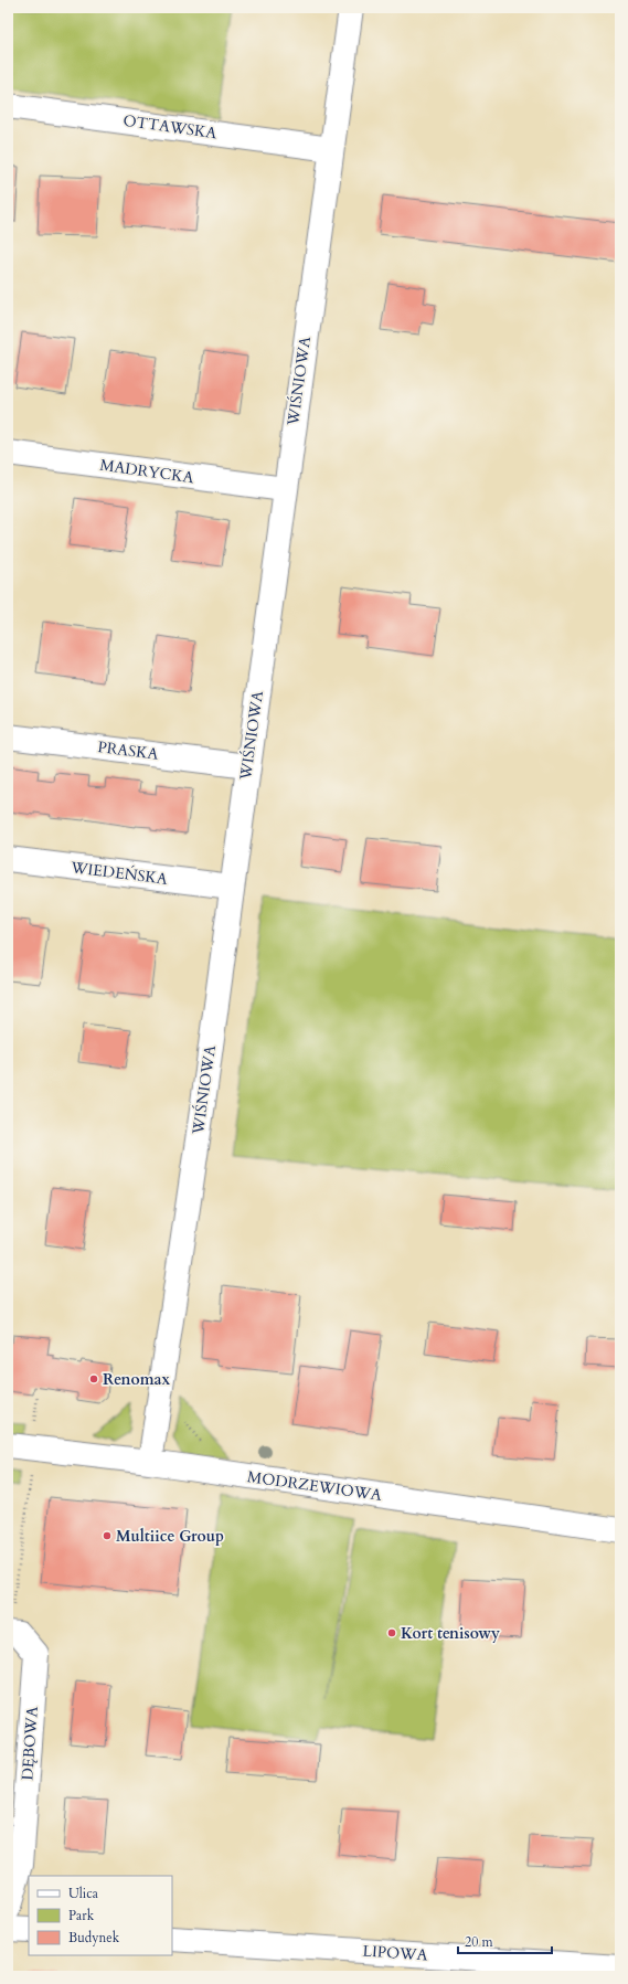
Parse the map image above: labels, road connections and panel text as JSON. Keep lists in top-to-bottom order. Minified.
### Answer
{"streets":{"street":["OTTAWSKA","WIŚNIOWA","MADRYCKA","PRASKA","WIEDEŃSKA","MODRZEWIOWA","DĘBOWA","LIPOWA"]},"crossings":[["OTTAWSKA","WIŚNIOWA"],["WIŚNIOWA","MADRYCKA"],["WIŚNIOWA","PRASKA"],["WIŚNIOWA","WIEDEŃSKA"],["WIŚNIOWA","MODRZEWIOWA"]],"places":["Renomax","Multiice Group","Kort tenisowy"],"legend":["Ulica","Park","Budynek"],"scale_bar":"20 m"}
